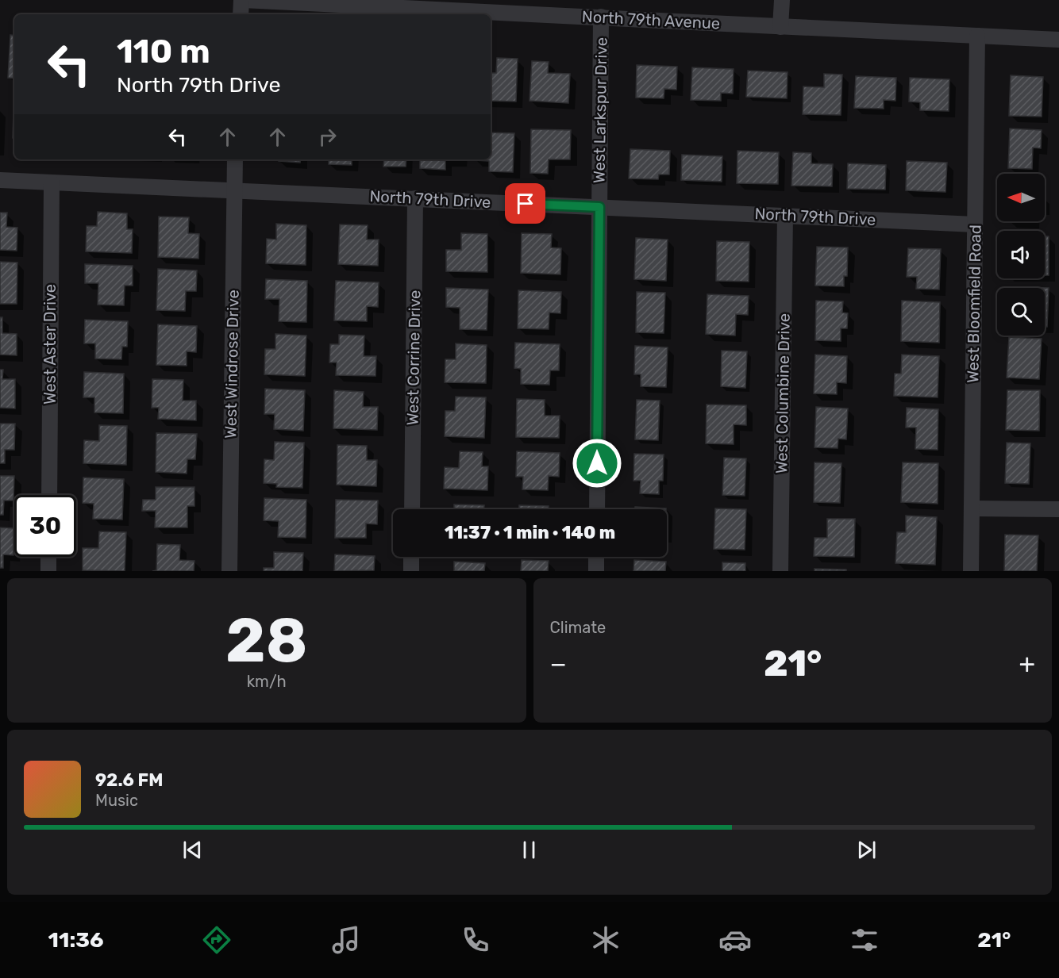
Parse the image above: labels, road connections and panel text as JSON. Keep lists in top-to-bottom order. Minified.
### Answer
{"streets":{"street":["North 79th Avenue","West Larkspur Drive","North 79th Drive","West Bloomfield Road","West Aster Drive","West Corrine Drive","West Windrose Drive","West Columbine Drive"]},"crossings":[["North 79th Avenue","West Larkspur Drive"],["North 79th Avenue","West Bloomfield Road"],["West Larkspur Drive","North 79th Drive"],["North 79th Drive","West Bloomfield Road"],["North 79th Drive","West Aster Drive"],["North 79th Drive","West Corrine Drive"],["North 79th Drive","West Windrose Drive"],["North 79th Drive","West Columbine Drive"]],"north":"left","page":{"turn":["110 m","North 79th Drive"],"limit":"30","trip":"11:37 · 1 min · 140 m","tile":[["28","km/h"],"Climate"],"heat":["−","21°","+"],"song":["92.6 FM","Music"],"tabs":["11:36","21°"]}}
